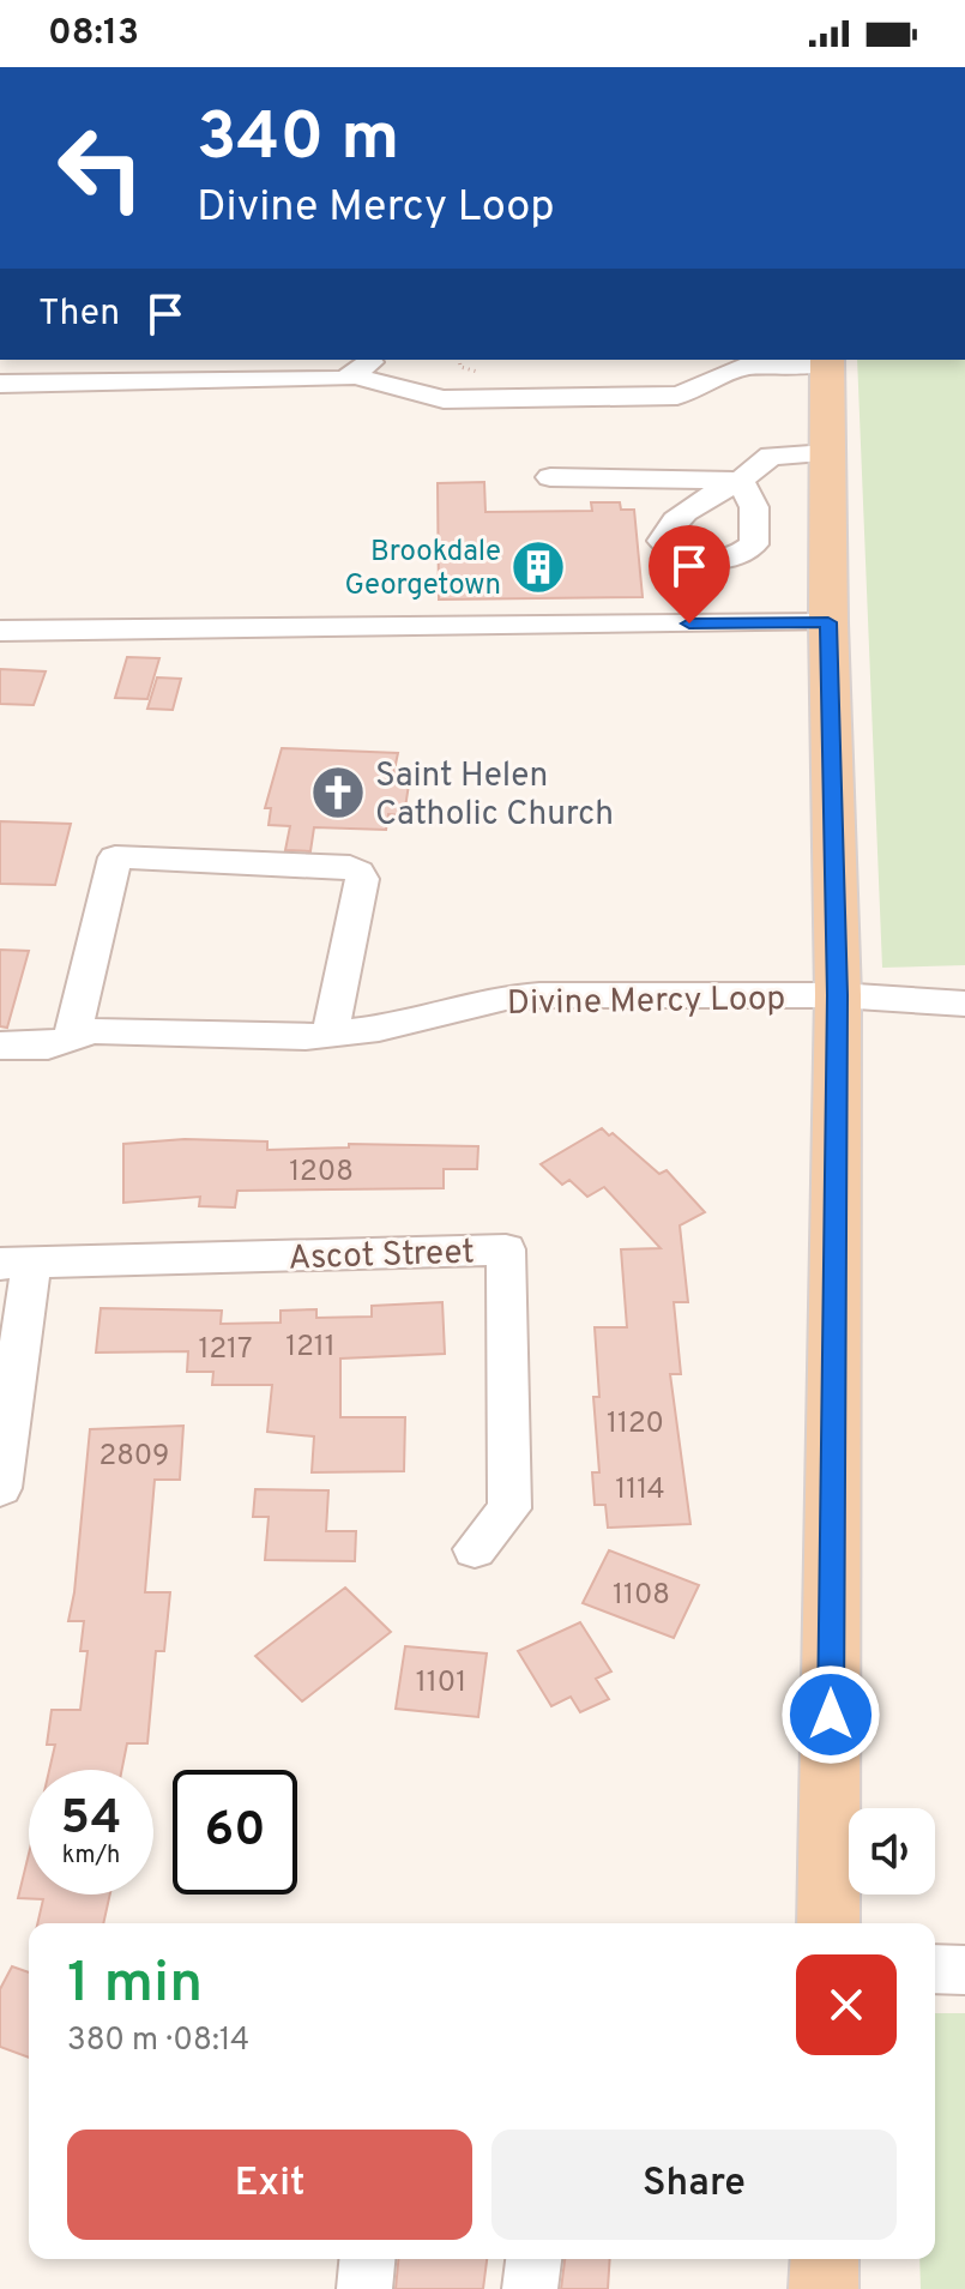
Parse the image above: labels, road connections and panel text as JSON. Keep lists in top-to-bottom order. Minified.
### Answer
{"streets":{"street":["Divine Mercy Loop","Ascot Street"]},"places":{"building":["Brookdale Georgetown"],"church":["Saint Helen Catholic Church"]},"house_numbers":["1208","1211","1217","1120","2809","1114","1108","1101"],"page":{"status":"08:13","turn":["340 m","Divine Mercy Loop"],"then":"Then","speed":"54 km/h","limit":"60","heading":["1 min","380 m · 08:14"],"buttons":["Exit","Share"]}}
